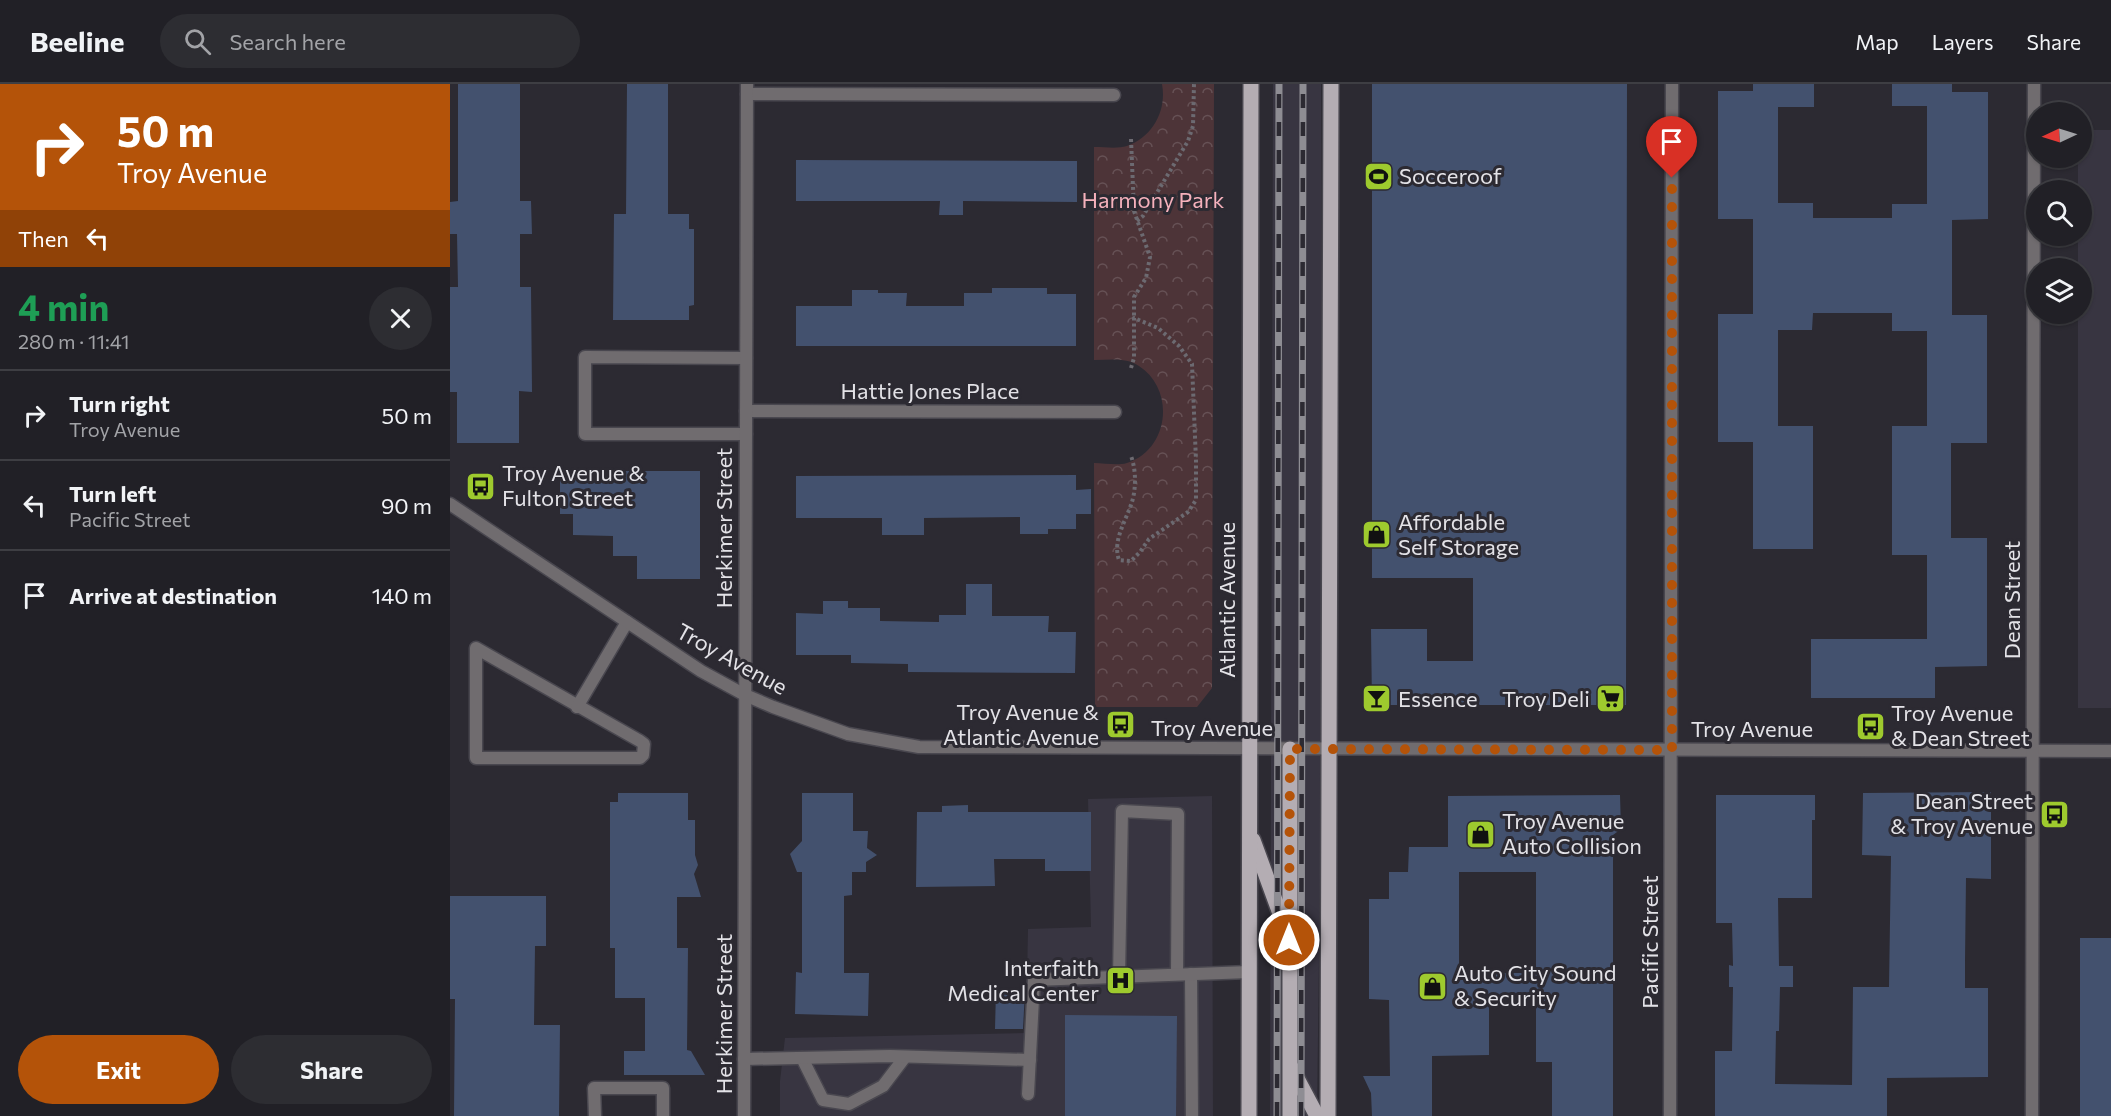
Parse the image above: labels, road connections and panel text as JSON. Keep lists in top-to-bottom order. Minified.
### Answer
{"streets":{"main road":["Atlantic Avenue"],"street":["Hattie Jones Place","Herkimer Street","Dean Street","Troy Avenue","Pacific Street"]},"crossings":[["Hattie Jones Place","Herkimer Street"],["Herkimer Street","Troy Avenue"],["Atlantic Avenue","Troy Avenue"],["Dean Street","Troy Avenue"],["Troy Avenue","Pacific Street"]],"parks":["Harmony Park"],"places":{"sports":["Socceroof"],"bus stop":["Troy Avenue & Fulton Street","Troy Avenue & Atlantic Avenue","Troy Avenue & Dean Street","Dean Street & Troy Avenue"],"shop":["Affordable Self Storage","Troy Avenue Auto Collision","Auto City Sound & Security"],"bar":["Essence"],"supermarket":["Troy Deli"],"hospital":["Interfaith Medical Center"]},"north":"left","page":{"header":"Beeline","search":"Search here","nav":["Map","Layers","Share"],"turn":["50 m","Troy Avenue"],"then":"Then","heading":["4 min","280 m · 11:41"],"list":[{"name":"Turn right","note":"Troy Avenue","value":"50 m"},{"name":"Turn left","note":"Pacific Street","value":"90 m"},{"name":"Arrive at destination","value":"140 m"}],"buttons":["Exit","Share"]}}
